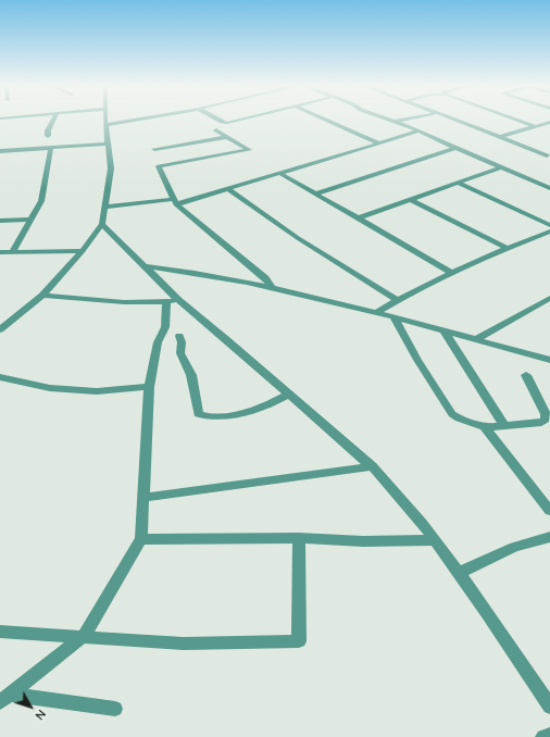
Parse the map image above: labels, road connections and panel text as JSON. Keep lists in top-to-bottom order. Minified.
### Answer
{"north":"bottom right"}
